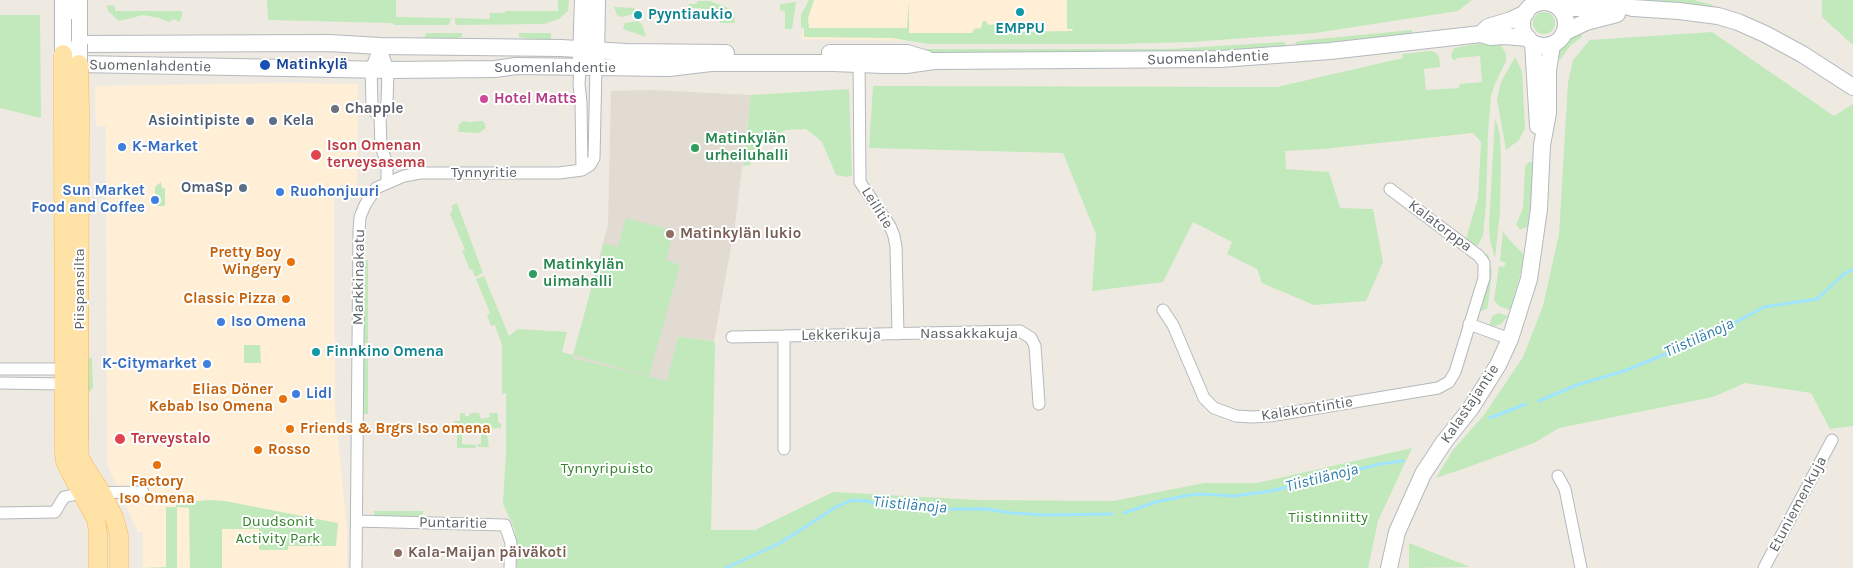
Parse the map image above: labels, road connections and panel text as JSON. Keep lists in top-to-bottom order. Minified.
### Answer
{"streets":{"main road":["Suomenlahdentie","Piispansilta","Kalastajantie"],"street":["Tynnyritie","Leilitie","Kalatorppa","Markkinakatu","Nassakkakuja","Lekkerikuja","Kalakontintie","Etuniemenkuja","Puntaritie"]},"crossings":[["Suomenlahdentie","Tynnyritie"],["Suomenlahdentie","Leilitie"],["Suomenlahdentie","Piispansilta"],["Suomenlahdentie","Kalastajantie"],["Tynnyritie","Markkinakatu"],["Leilitie","Nassakkakuja"],["Leilitie","Lekkerikuja"],["Kalatorppa","Kalakontintie"],["Markkinakatu","Puntaritie"],["Nassakkakuja","Lekkerikuja"]],"water":["Tiistilänoja"],"parks":["Tynnyripuisto","Tiistinniitty","Duudsonit Activity Park"],"places":["EMPPU","Pyyntiaukio","Matinkylä","Hotel Matts","Chapple","Asiointipiste","Kela","K-Market","Matinkylän urheiluhalli","Ison Omenan terveysasema","OmaSp","Ruohonjuuri","Sun Market Food and Coffee","Matinkylän lukio","Pretty Boy Wingery","Matinkylän uimahalli","Classic Pizza","Iso Omena","Finnkino Omena","K-Citymarket","Lidl","Elias Döner Kebab Iso Omena","Friends & Brgrs Iso omena","Terveystalo","Rosso","Factory Iso Omena","Kala-Maijan päiväkoti"]}
